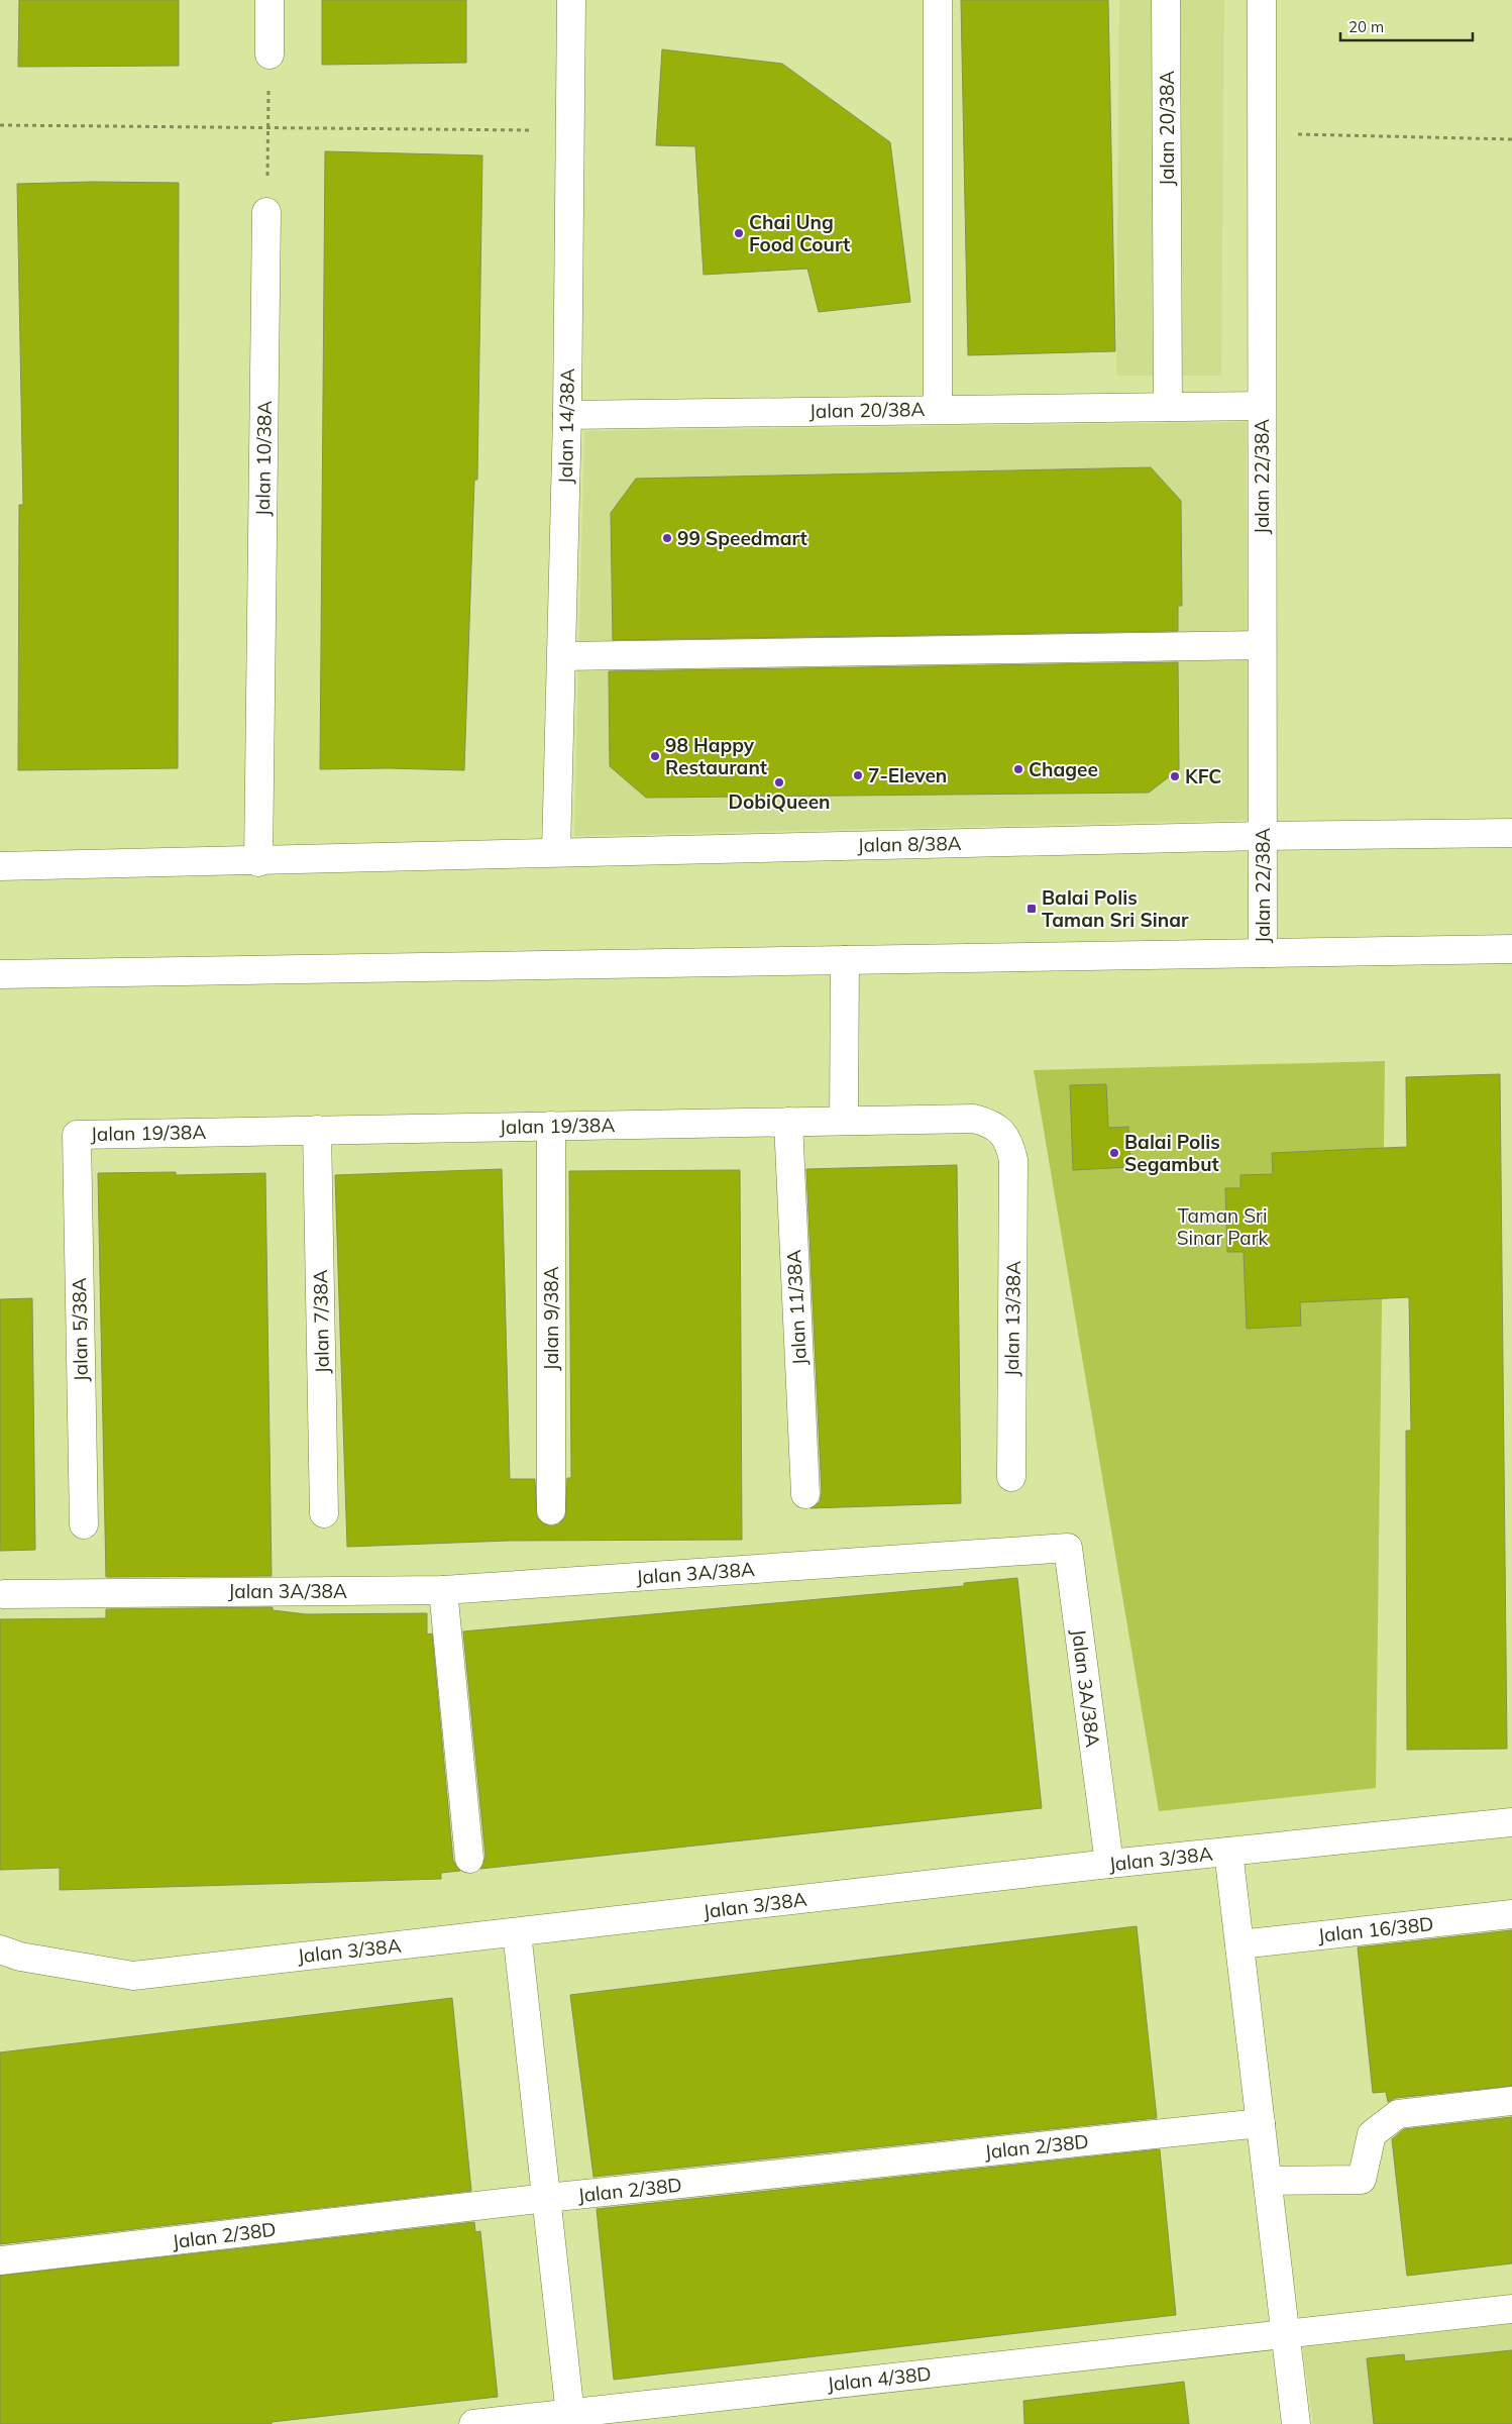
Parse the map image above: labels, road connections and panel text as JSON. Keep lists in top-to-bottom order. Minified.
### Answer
{"streets":{"street":["Jalan 20/38A","Jalan 14/38A","Jalan 10/38A","Jalan 22/38A","Jalan 8/38A","Jalan 19/38A","Jalan 11/38A","Jalan 9/38A","Jalan 13/38A","Jalan 7/38A","Jalan 5/38A","Jalan 3A/38A","Jalan 3/38A","Jalan 16/38D","Jalan 2/38D","Jalan 4/38D"]},"crossings":[["Jalan 20/38A","Jalan 14/38A"],["Jalan 20/38A","Jalan 22/38A"],["Jalan 14/38A","Jalan 8/38A"],["Jalan 10/38A","Jalan 8/38A"],["Jalan 22/38A","Jalan 8/38A"],["Jalan 19/38A","Jalan 11/38A"],["Jalan 19/38A","Jalan 9/38A"],["Jalan 19/38A","Jalan 13/38A"],["Jalan 19/38A","Jalan 7/38A"],["Jalan 19/38A","Jalan 5/38A"],["Jalan 3A/38A","Jalan 3/38A"]],"parks":["Taman Sri Sinar Park"],"places":{"other":["Chai Ung Food Court","99 Speedmart","98 Happy Restaurant","Chagee","7-Eleven","KFC","DobiQueen","Balai Polis Segambut"],"transit":["Balai Polis Taman Sri Sinar"]},"scale_bar":"20 m"}
